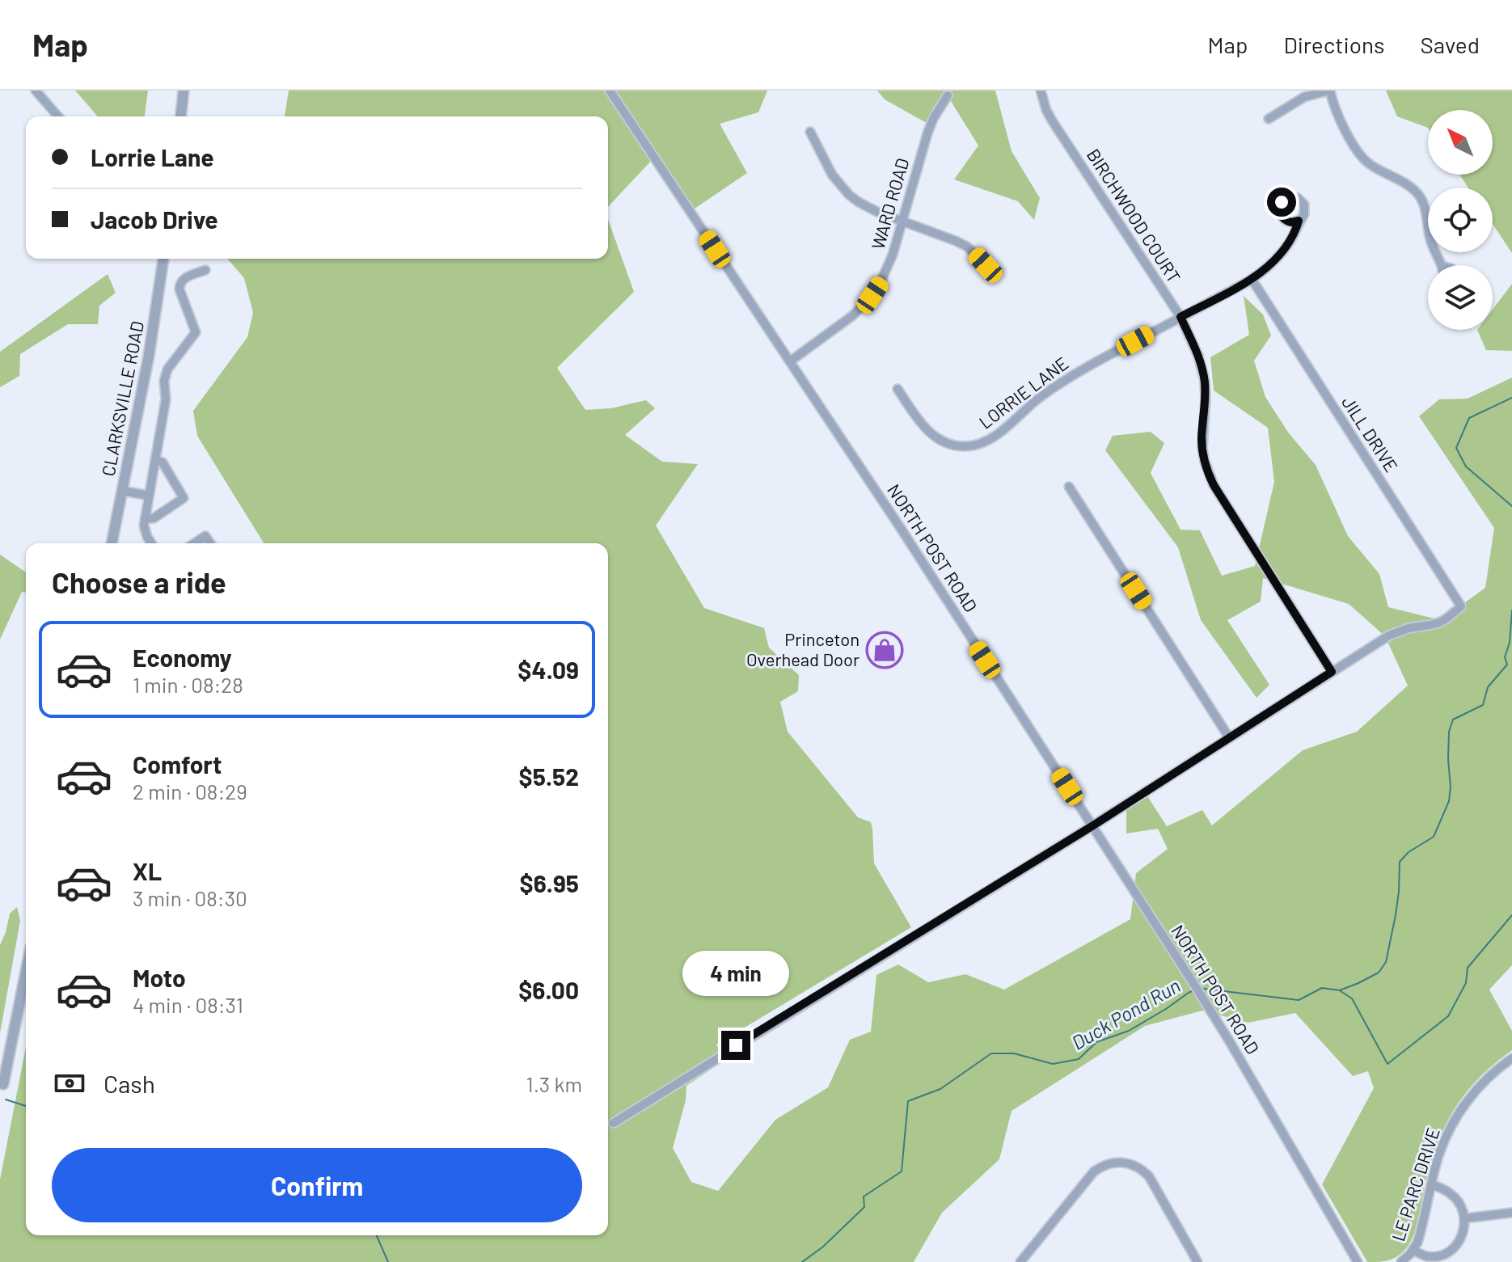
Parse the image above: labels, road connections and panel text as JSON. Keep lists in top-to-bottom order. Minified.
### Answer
{"streets":{"street":["WARD ROAD","BIRCHWOOD COURT","LORRIE LANE","CLARKSVILLE ROAD","JILL DRIVE","NORTH POST ROAD","LE PARC DRIVE"]},"crossings":[["WARD ROAD","NORTH POST ROAD"],["BIRCHWOOD COURT","LORRIE LANE"],["BIRCHWOOD COURT","JILL DRIVE"],["LORRIE LANE","JILL DRIVE"]],"water":["Duck Pond Run"],"places":{"shop":["Princeton Overhead Door"]},"north":"top left","page":{"header":"Map","nav":["Map","Directions","Saved"],"banner":["Lorrie Lane","Jacob Drive"],"heading":"Choose a ride","list":[{"name":"Economy","note":"1 min · 08:28","value":"$4.09"},{"name":"Comfort","note":"2 min · 08:29","value":"$5.52"},{"name":"XL","note":"3 min · 08:30","value":"$6.95"},{"name":"Moto","note":"4 min · 08:31","value":"$6.00"}],"bubble":"4 min","pay":["Cash","1.3 km"],"buttons":"Confirm"}}
